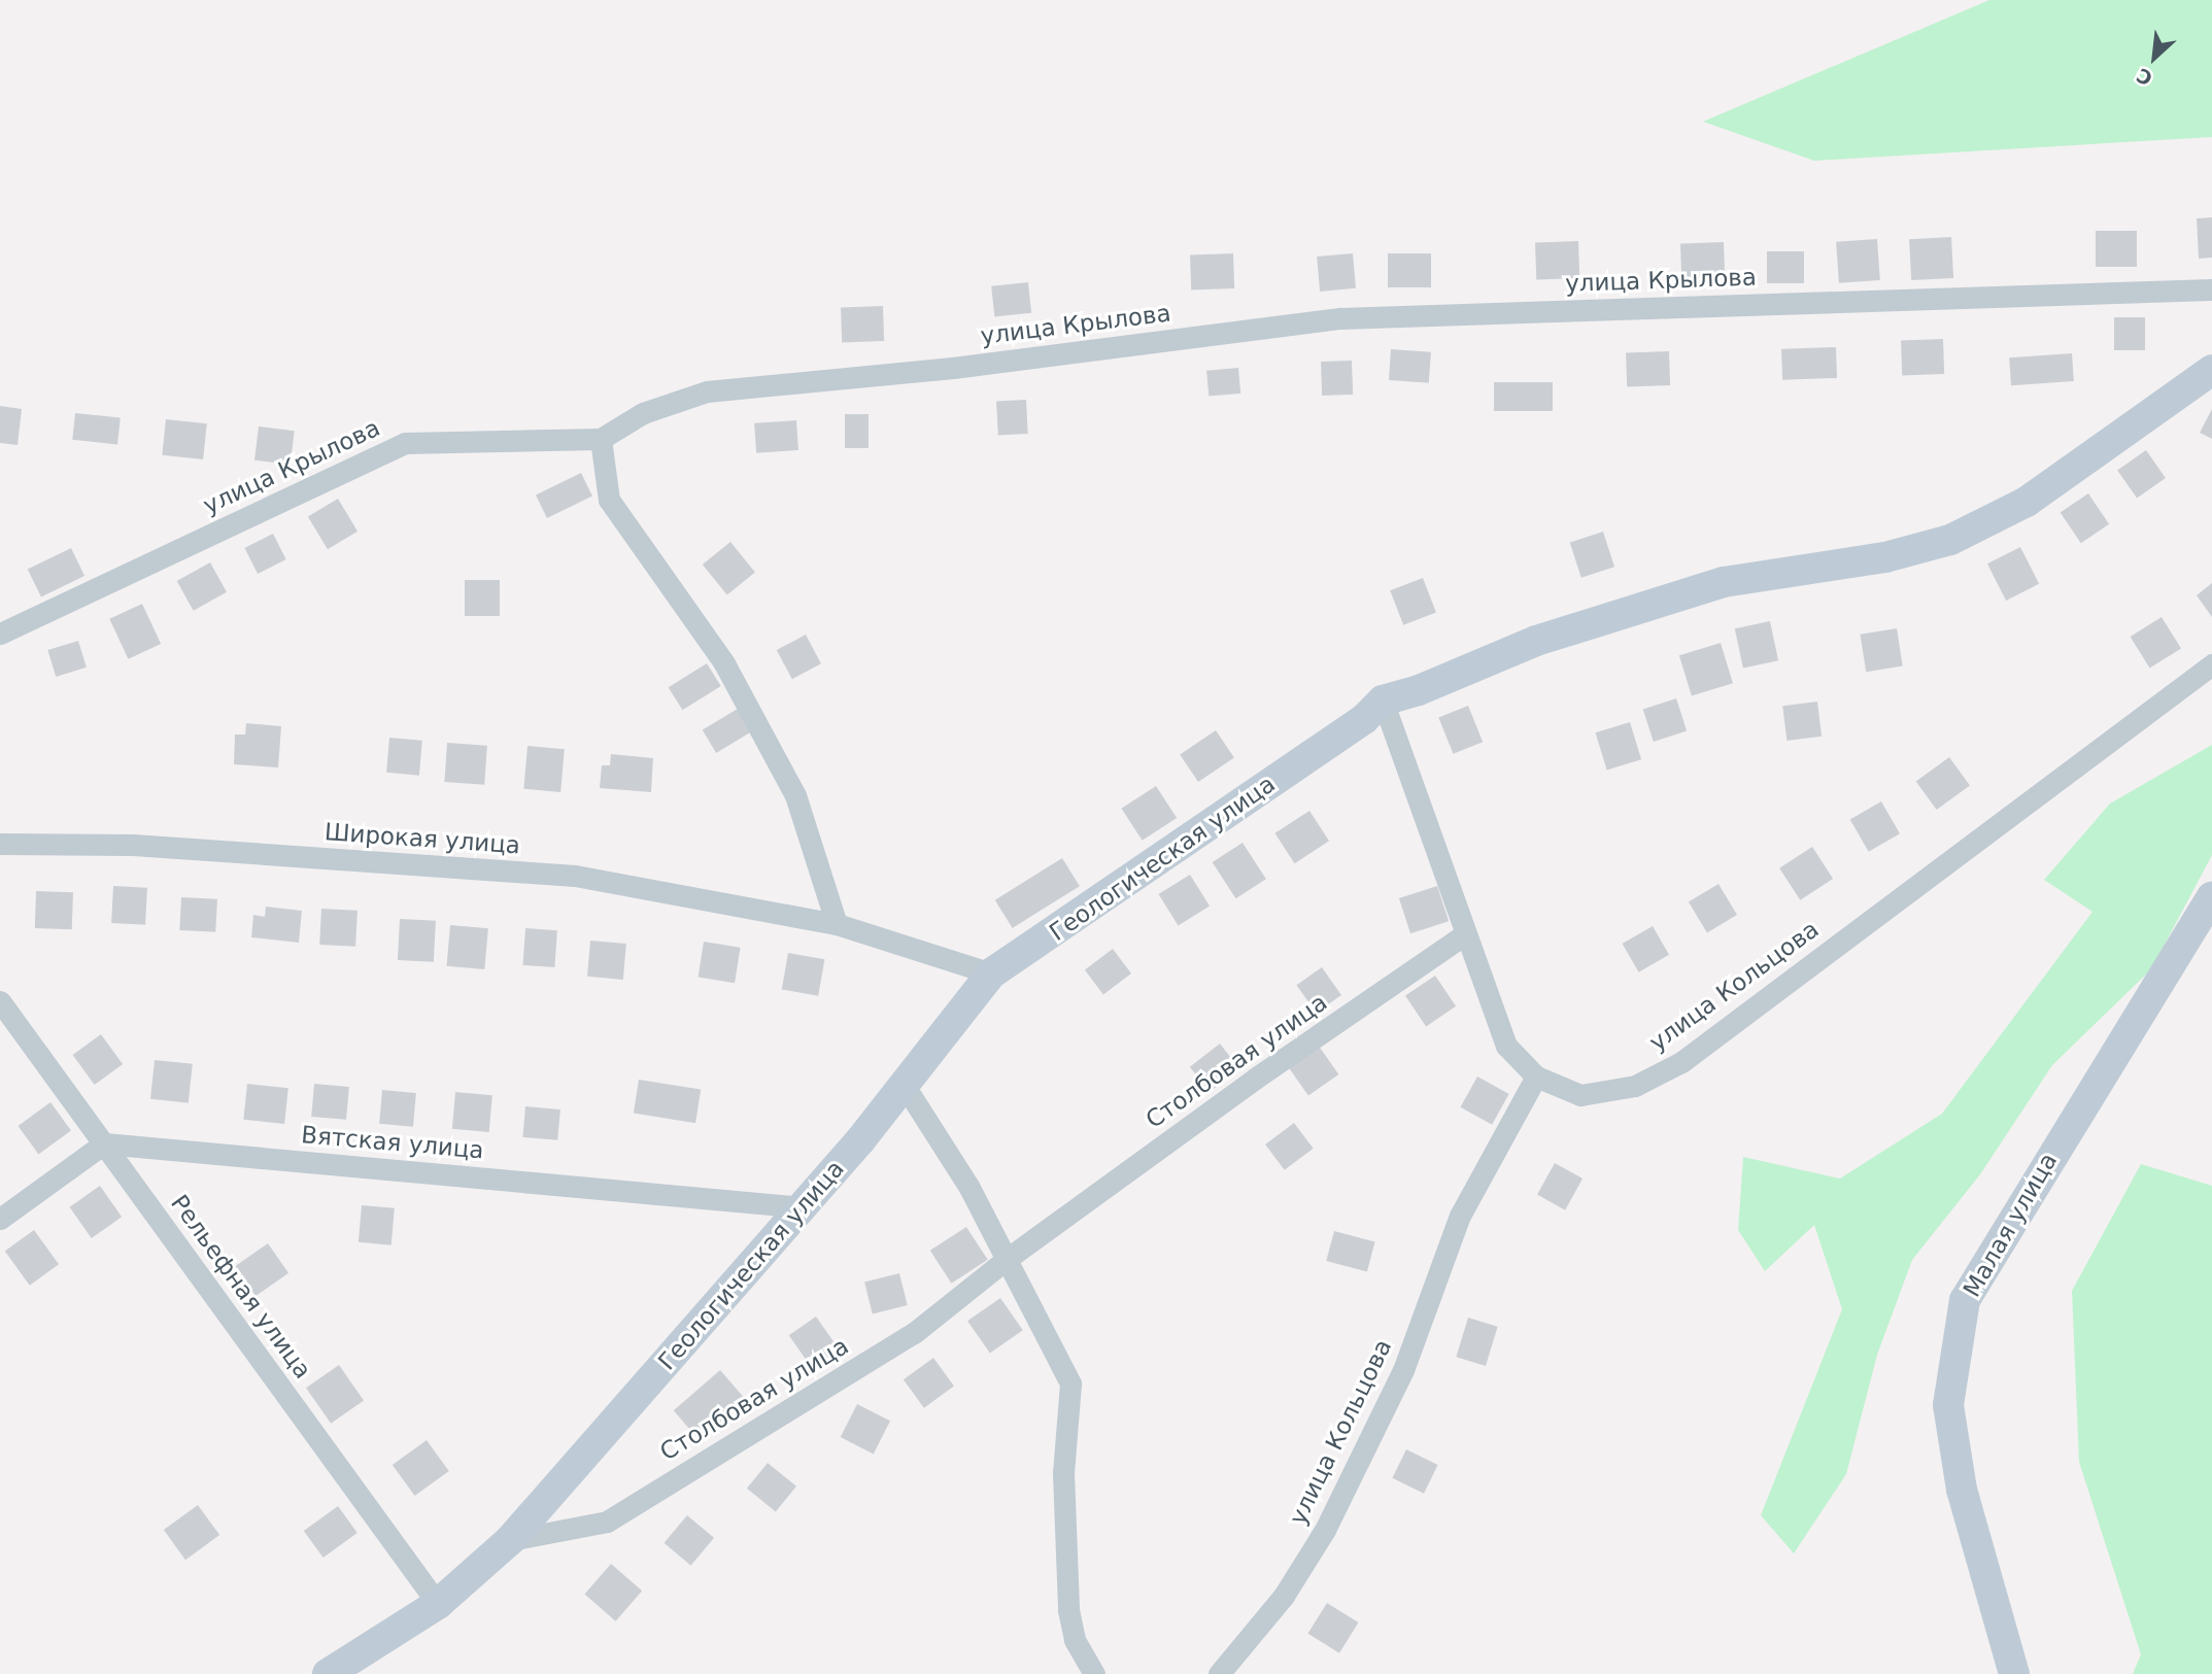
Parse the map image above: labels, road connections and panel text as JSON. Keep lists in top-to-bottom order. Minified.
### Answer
{"streets":{"street":["улица Крылова","Широкая улица","Геологическая улица","улица Кольцова","Столбовая улица","Вятская улица","Малая улица","Рельефная улица"]},"crossings":[["Широкая улица","Геологическая улица"],["Геологическая улица","Столбовая улица"],["Геологическая улица","Вятская улица"],["Геологическая улица","Рельефная улица"],["Вятская улица","Рельефная улица"]],"north":"bottom left"}
